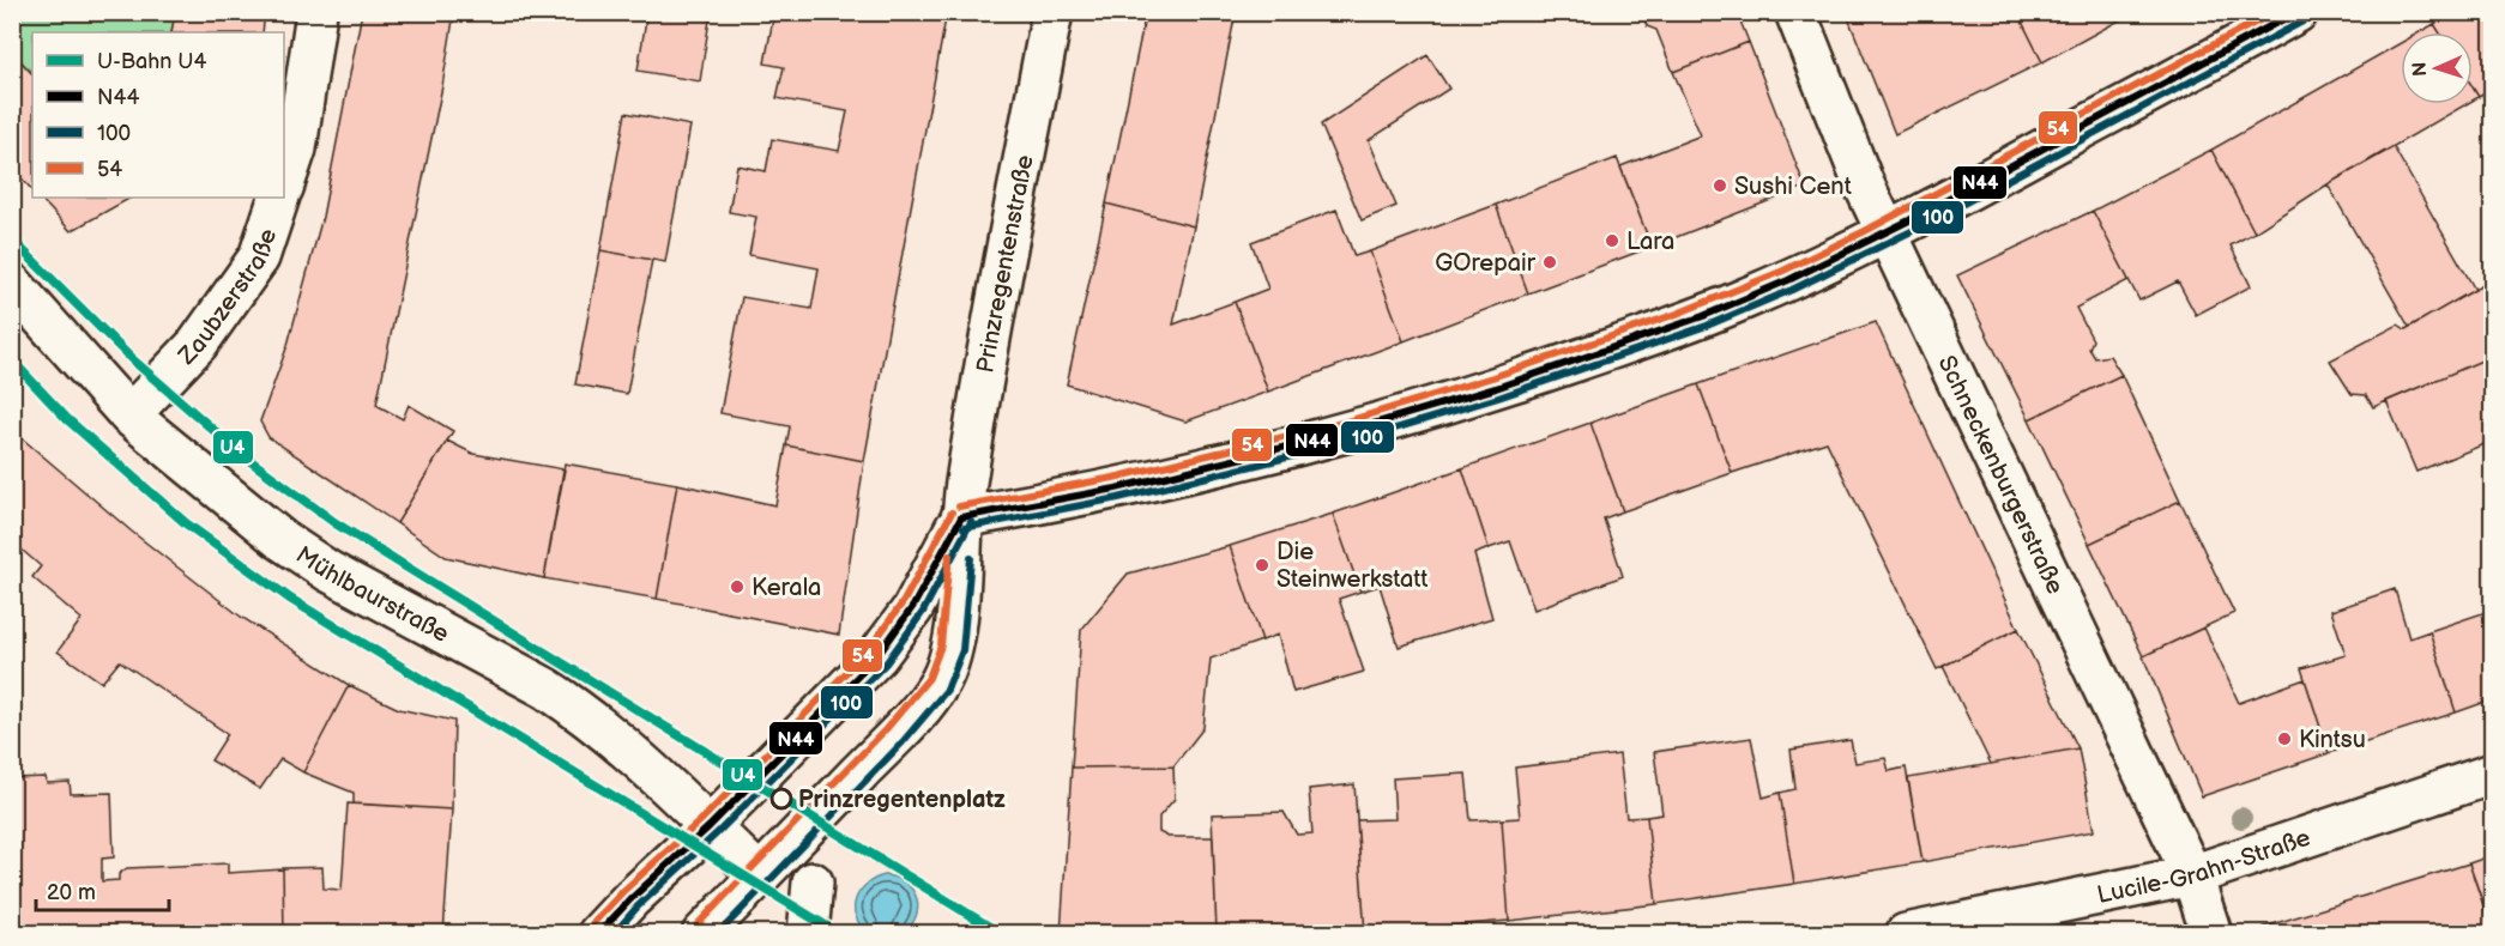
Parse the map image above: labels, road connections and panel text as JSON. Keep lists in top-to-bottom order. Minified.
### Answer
{"streets":{"street":["Prinzregentenstraße","Zaubzerstraße","Schneckenburgerstraße","Mühlbaurstraße","Lucile-Grahn-Straße"]},"crossings":[["Prinzregentenstraße","Mühlbaurstraße"],["Zaubzerstraße","Mühlbaurstraße"],["Schneckenburgerstraße","Lucile-Grahn-Straße"]],"places":["Sushi Cent","Lara","GOrepair","Die Steinwerkstatt","Kerala","Kintsu","Prinzregentenplatz"],"lines":["transit line N44","transit line 54","transit line 100","metro line U4"],"legend":["U-Bahn U4","N44","100","54"],"scale_bar":"20 m","north":"left"}
